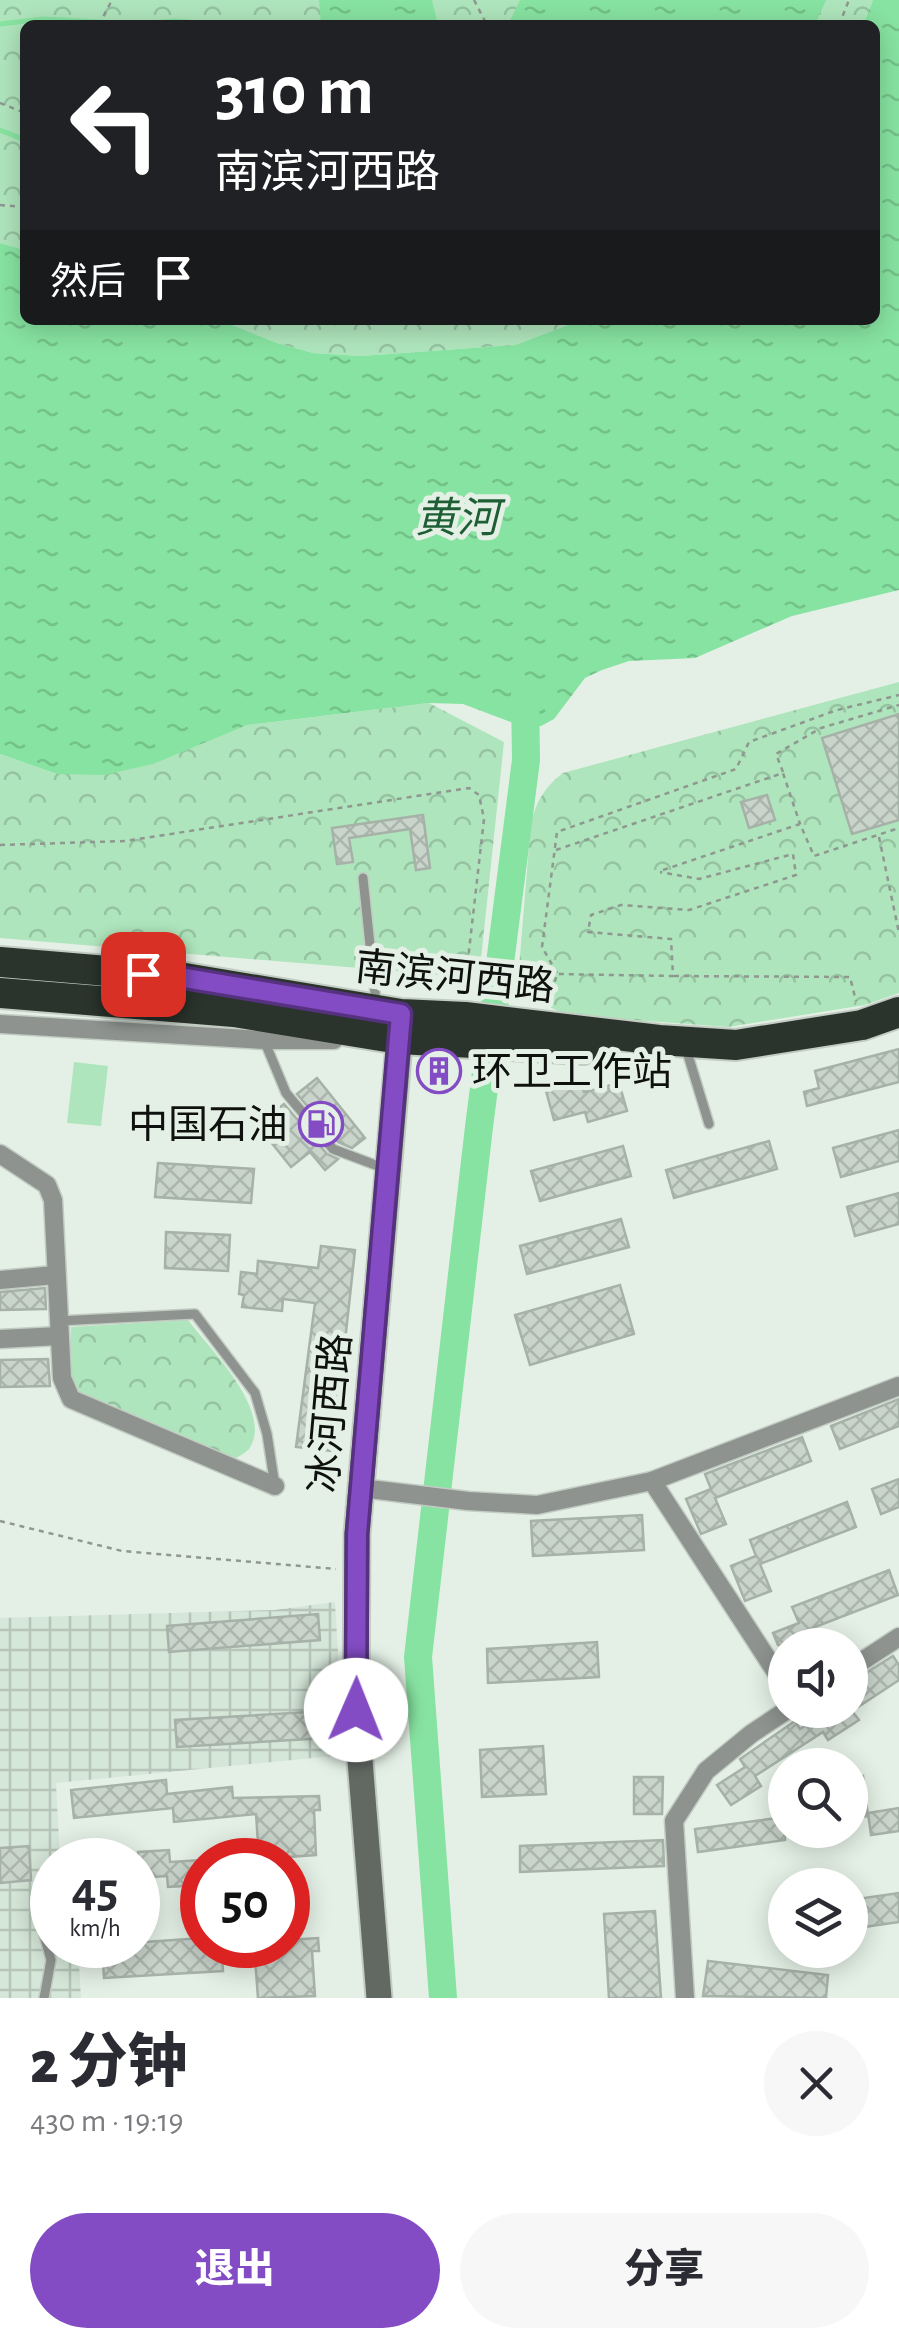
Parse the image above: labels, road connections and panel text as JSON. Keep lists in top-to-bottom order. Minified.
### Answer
{"streets":{"highway":["南滨河西路"],"main road":["冰河西路"]},"crossings":[["南滨河西路","冰河西路"]],"water":["黄河"],"places":{"building":["环卫工作站"],"fuel station":["中国石油"]},"page":{"turn":["310 m","南滨河西路"],"then":"然后","speed":"45 km/h","limit":"50","heading":["2 分钟","430 m · 19:19"],"buttons":["退出","分享"]}}
